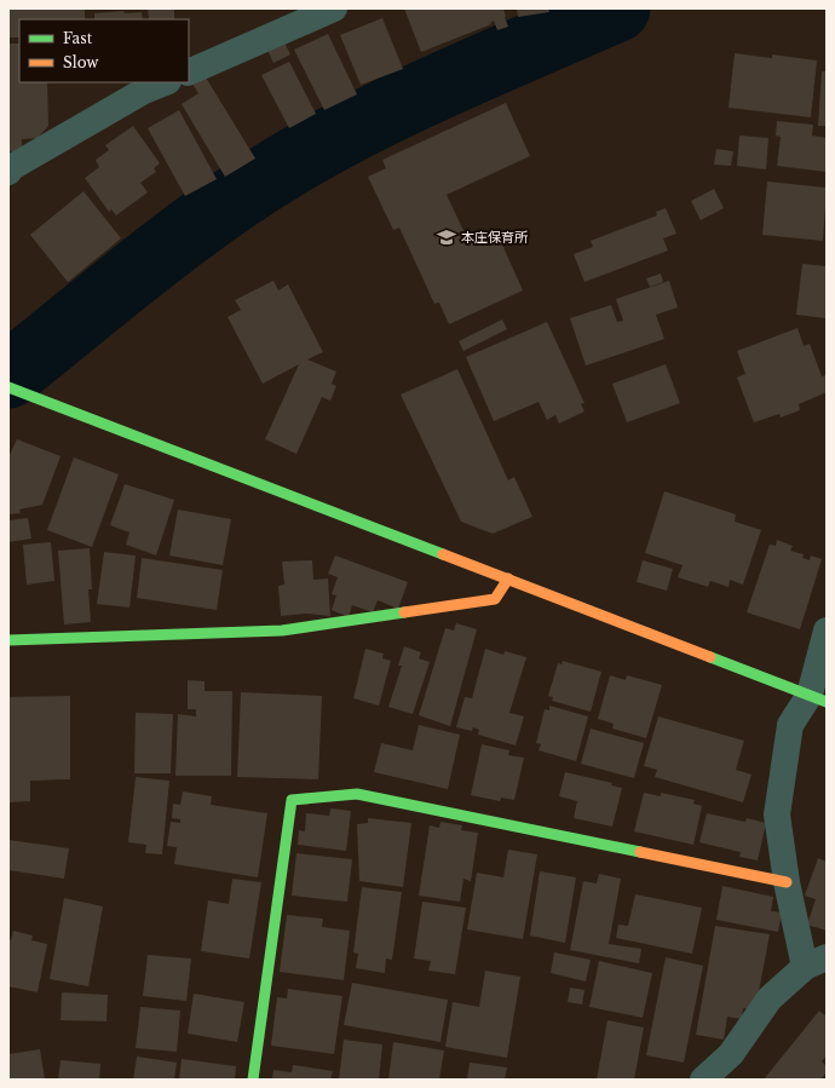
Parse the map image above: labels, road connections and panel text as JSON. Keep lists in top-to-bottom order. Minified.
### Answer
{"places":{"school or university":["本庄保育所"]},"legend":["Fast","Slow"]}
